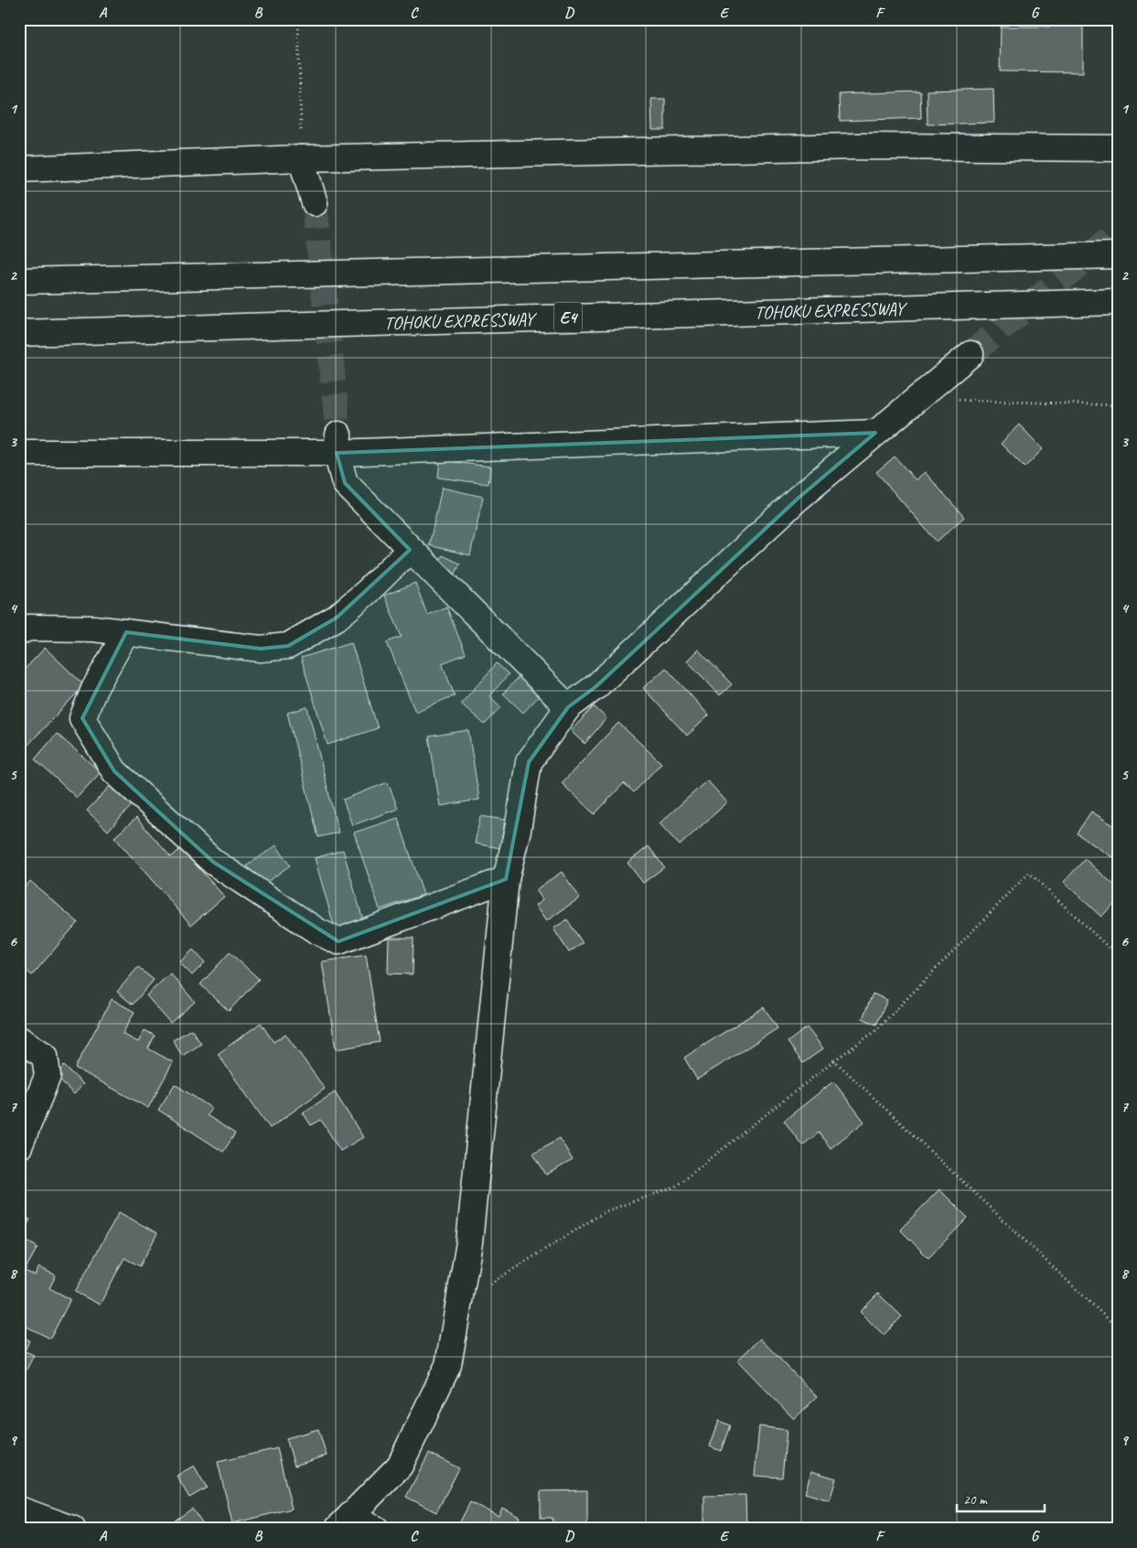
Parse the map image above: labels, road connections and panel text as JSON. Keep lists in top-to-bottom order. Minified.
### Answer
{"streets":{"main road":["TOHOKU EXPRESSWAY","E4"]},"scale_bar":"20 m","grid":{"columns":["A","B","C","D","E","F","G"],"rows":["1","2","3","4","5","6","7","8","9"]}}
